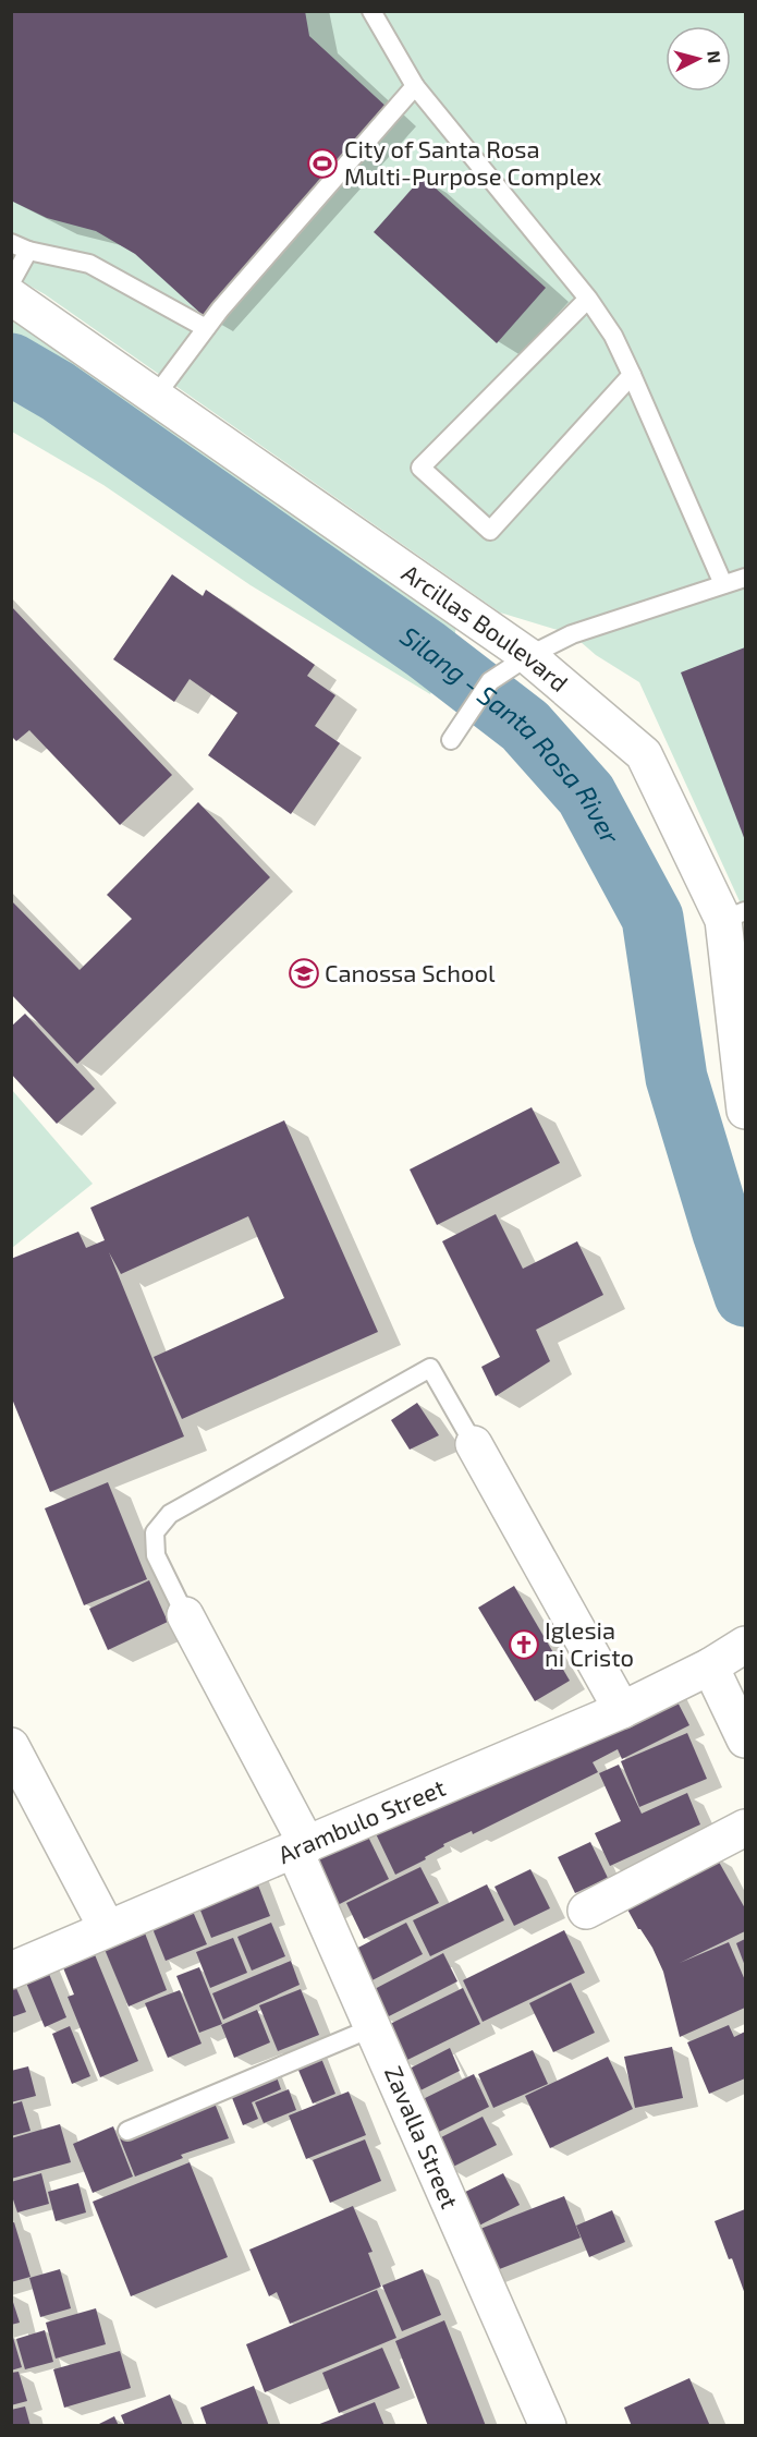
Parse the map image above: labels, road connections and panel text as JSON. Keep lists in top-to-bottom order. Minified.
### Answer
{"streets":{"main road":["Arcillas Boulevard","Arambulo Street","Zavalla Street"]},"crossings":[["Arambulo Street","Zavalla Street"]],"water":["Silang - Santa Rosa River"],"places":{"sports":["City of Santa Rosa Multi-Purpose Complex"],"school or university":["Canossa School"],"church":["Iglesia ni Cristo"]},"north":"right"}
